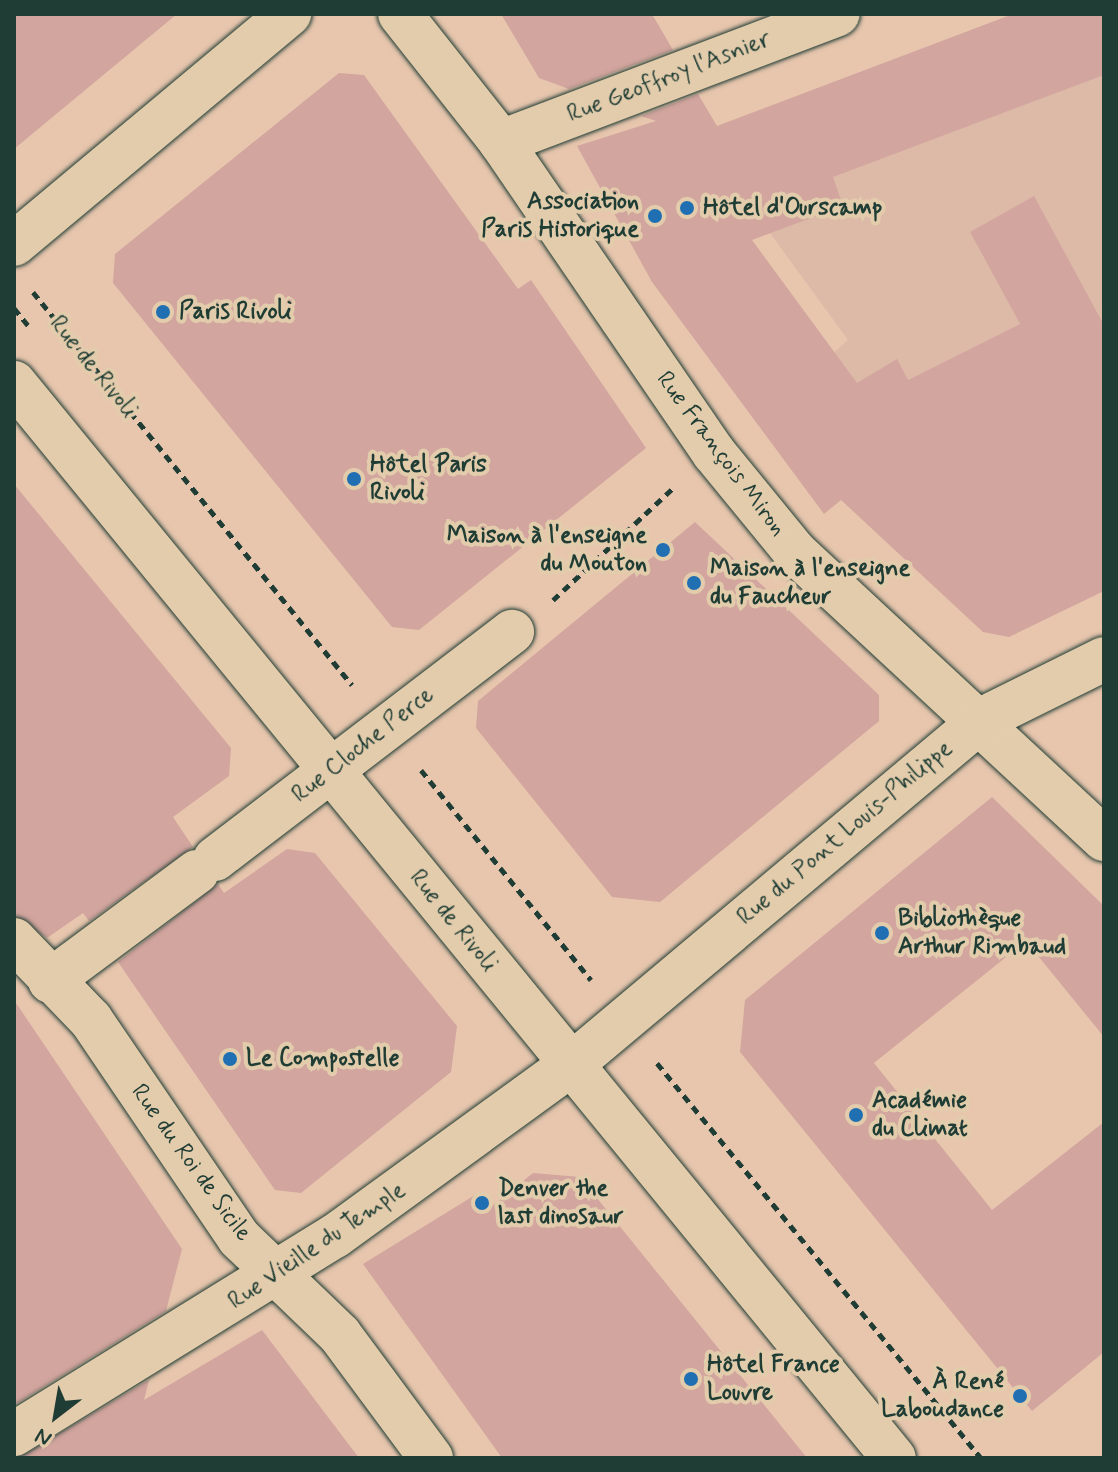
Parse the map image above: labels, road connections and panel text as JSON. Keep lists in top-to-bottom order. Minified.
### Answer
{"streets":{"street":["Rue Geoffroy l'Asnier","Rue de Rivoli","Rue François Miron","Rue Cloche Perce","Rue du Pont Louis-Philippe","Rue du Roi de Sicile","Rue Vieille du Temple"]},"crossings":[["Rue Geoffroy l'Asnier","Rue François Miron"],["Rue de Rivoli","Rue Cloche Perce"],["Rue de Rivoli","Rue Vieille du Temple"],["Rue François Miron","Rue du Pont Louis-Philippe"],["Rue Cloche Perce","Rue du Roi de Sicile"],["Rue du Pont Louis-Philippe","Rue Vieille du Temple"],["Rue du Roi de Sicile","Rue Vieille du Temple"]],"places":["Hôtel d'Ourscamp","Association Paris Historique","Paris Rivoli","Hôtel Paris Rivoli","Maison à l'enseigne du Mouton","Maison à l'enseigne du Faucheur","Bibliothèque Arthur Rimbaud","Le Compostelle","Académie du Climat","Denver the last dinosaur","Hôtel France Louvre","À René Laboudance"],"north":"bottom left"}
